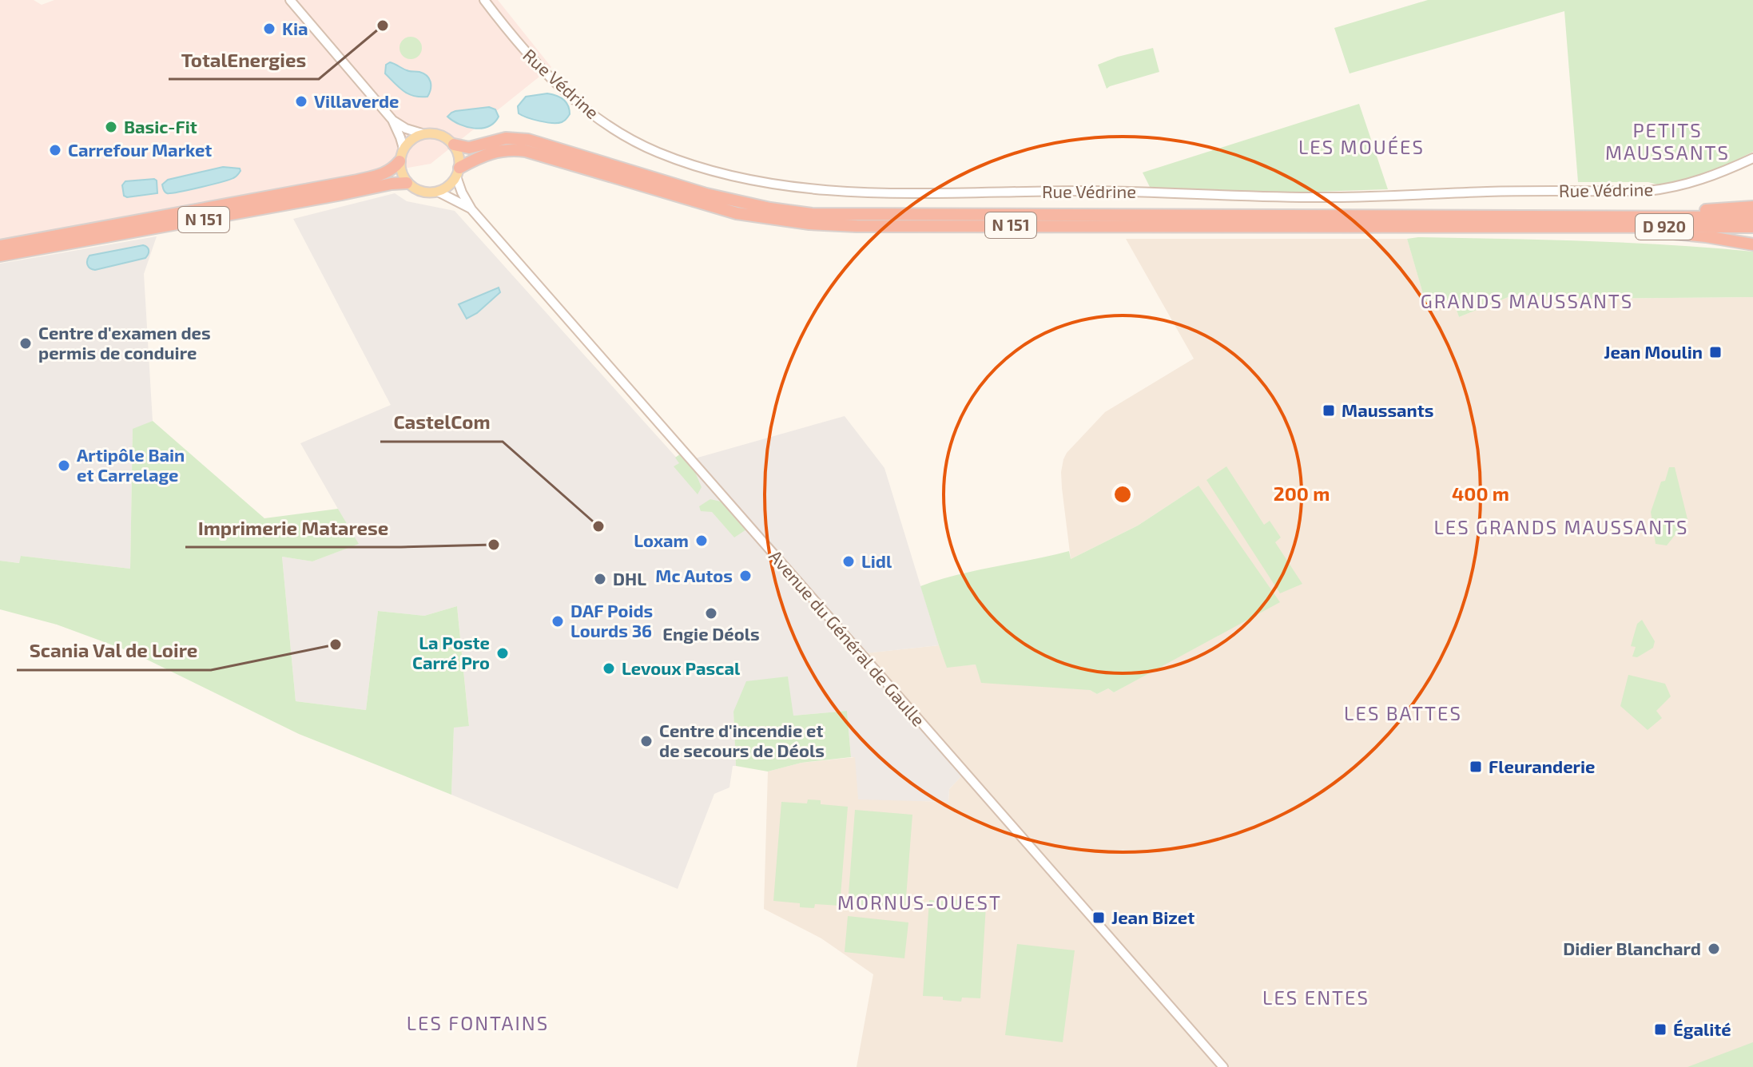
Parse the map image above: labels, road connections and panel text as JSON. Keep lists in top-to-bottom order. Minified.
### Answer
{"streets":{"highway":["N 151","D 920"],"street":["Rue Védrine","Avenue du Général de Gaulle"]},"crossings":[["N 151","D 920"],["N 151","Avenue du Général de Gaulle"]],"districts":["PETITS MAUSSANTS","LES MOUÉES","GRANDS MAUSSANTS","LES GRANDS MAUSSANTS","LES BATTES","MORNUS-OUEST","LES ENTES","LES FONTAINS"],"places":{"other":["TotalEnergies","Kia","Villaverde","Basic-Fit","Carrefour Market","Centre d'examen des permis de conduire","Artipôle Bain et Carrelage","CastelCom","Loxam","Imprimerie Matarese","Lidl","Mc Autos","DHL","Engie Déols","DAF Poids Lourds 36","Scania Val de Loire","La Poste Carré Pro","Levoux Pascal","Centre d'incendie et de secours de Déols","Didier Blanchard"],"transit":["Jean Moulin","Maussants","Fleuranderie","Jean Bizet","Égalité"]},"rings":["200 m","400 m"]}
